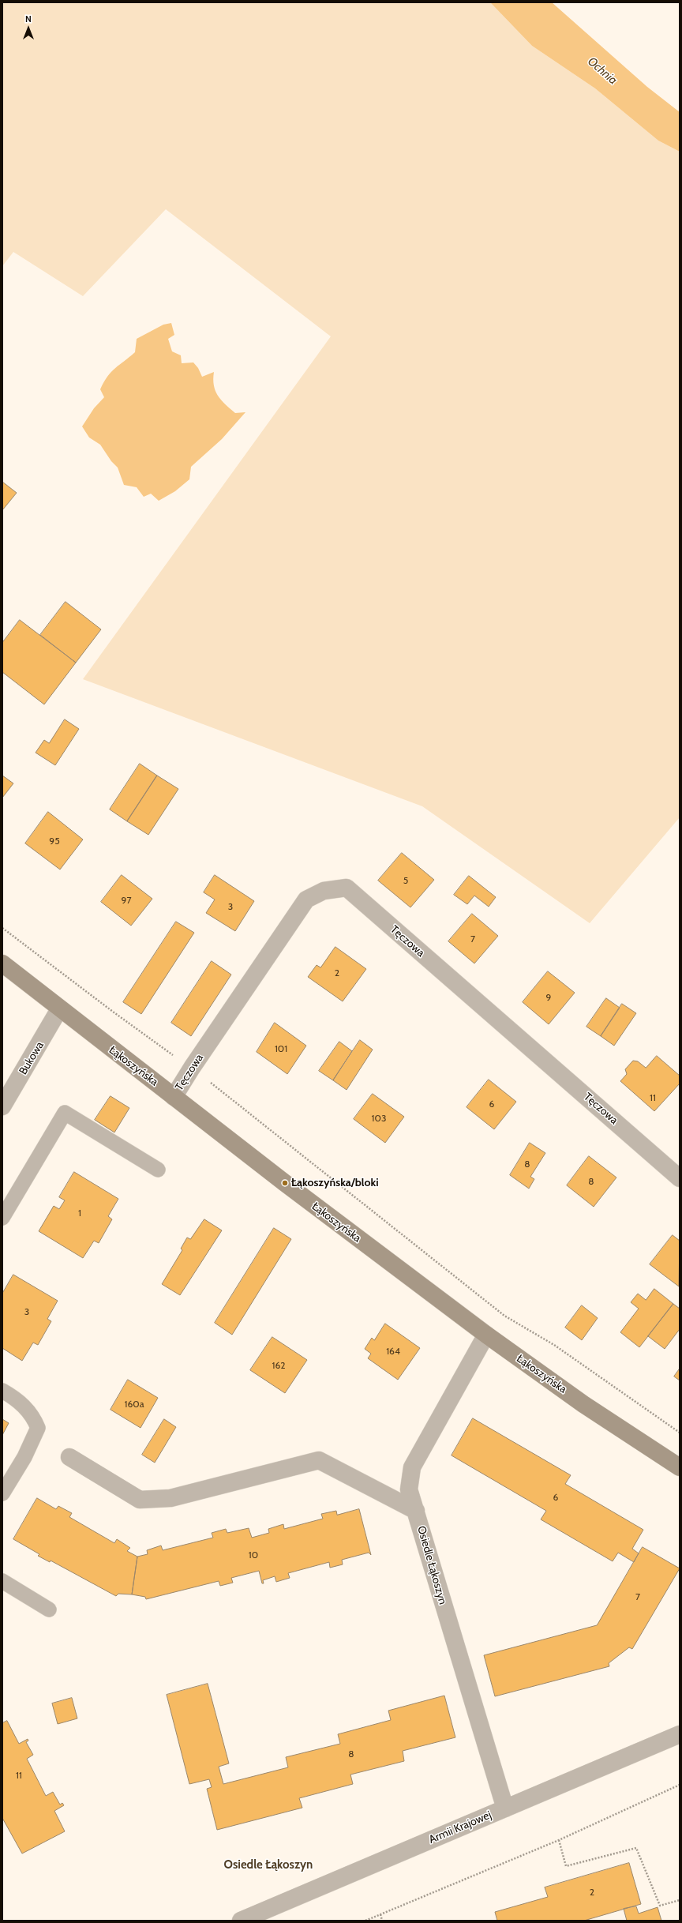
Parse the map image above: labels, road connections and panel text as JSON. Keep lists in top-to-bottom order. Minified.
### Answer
{"streets":{"street":["Tęczowa","Bukowa","Łąkoszyńska","Osiedle Łąkoszyn","Armii Krajowej"]},"crossings":[["Tęczowa","Łąkoszyńska"],["Bukowa","Łąkoszyńska"],["Łąkoszyńska","Osiedle Łąkoszyn"],["Osiedle Łąkoszyn","Armii Krajowej"]],"districts":["Osiedle Łąkoszyn"],"water":["Ochnia"],"places":["Łąkoszyńska/bloki"],"house_numbers":["95","5","97","3","7","2","9","101","11","6","103","8","8","1","3","164","162","160a","6","10","7","8","11","2"],"north":"top"}
